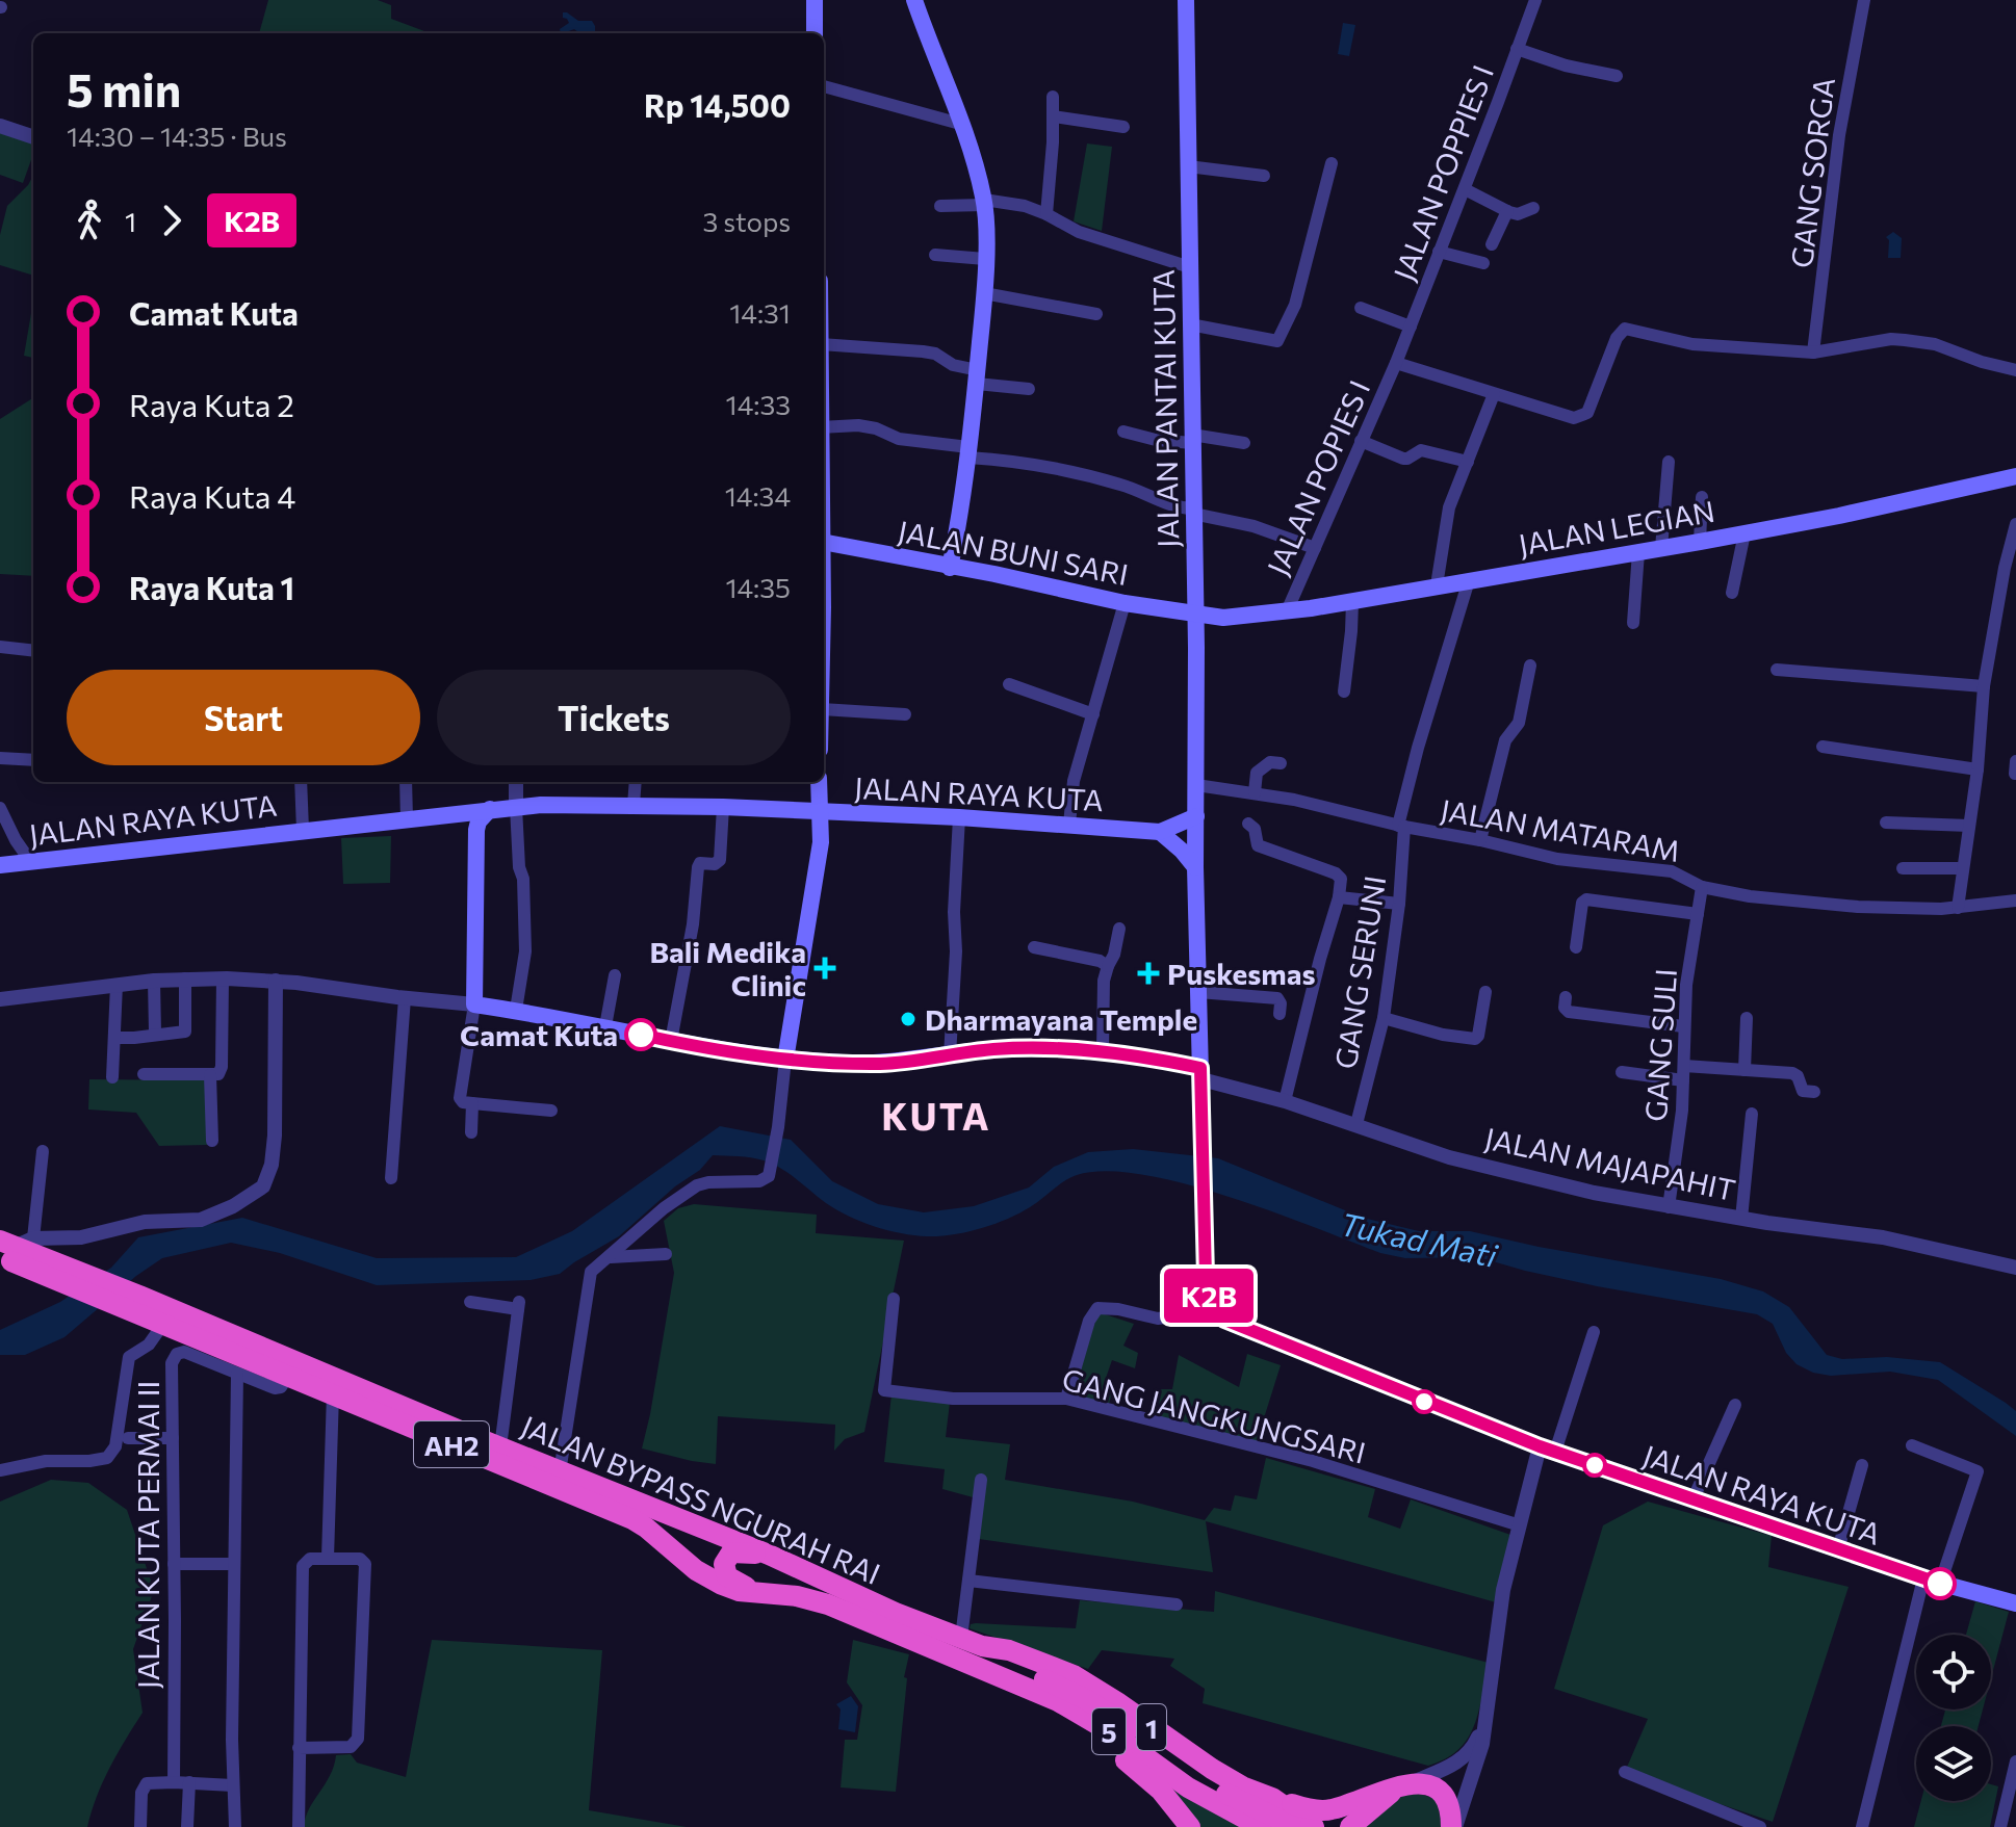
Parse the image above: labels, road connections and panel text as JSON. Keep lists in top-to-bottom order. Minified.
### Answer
{"streets":{"highway":["AH2","JALAN BYPASS NGURAH RAI","1","5"],"main road":["JALAN PANTAI KUTA","JALAN LEGIAN","JALAN BUNI SARI","JALAN RAYA KUTA"],"street":["JALAN POPPIES I","GANG SORGA","JALAN POPIES I","JALAN MATARAM","GANG SERUNI","GANG SULI","JALAN MAJAPAHIT","GANG JANGKUNGSARI","JALAN KUTA PERMAI II"]},"crossings":[["JALAN POPPIES I","JALAN POPIES I"],["JALAN PANTAI KUTA","JALAN BUNI SARI"],["JALAN PANTAI KUTA","JALAN RAYA KUTA"],["JALAN PANTAI KUTA","JALAN MATARAM"],["JALAN POPIES I","JALAN LEGIAN"],["JALAN LEGIAN","JALAN BUNI SARI"],["JALAN LEGIAN","GANG SERUNI"],["JALAN MATARAM","GANG SERUNI"],["JALAN MATARAM","GANG SULI"],["GANG SERUNI","JALAN MAJAPAHIT"],["GANG SULI","JALAN MAJAPAHIT"],["JALAN BYPASS NGURAH RAI","5"]],"districts":["KUTA"],"water":["Tukad Mati"],"places":{"health":["Bali Medika Clinic","Puskesmas"],"other":["Dharmayana Temple","Camat Kuta"]},"lines":["bus line K2B"],"page":{"on_map":"K2B","heading":["5 min","14:30 – 14:35 · Bus","Rp 14,500"],"legs":["1","K2B","3 stops"],"list":[{"name":"Camat Kuta","value":"14:31"},{"name":"Raya Kuta 2","value":"14:33"},{"name":"Raya Kuta 4","value":"14:34"},{"name":"Raya Kuta 1","value":"14:35"}],"buttons":["Start","Tickets"]}}
